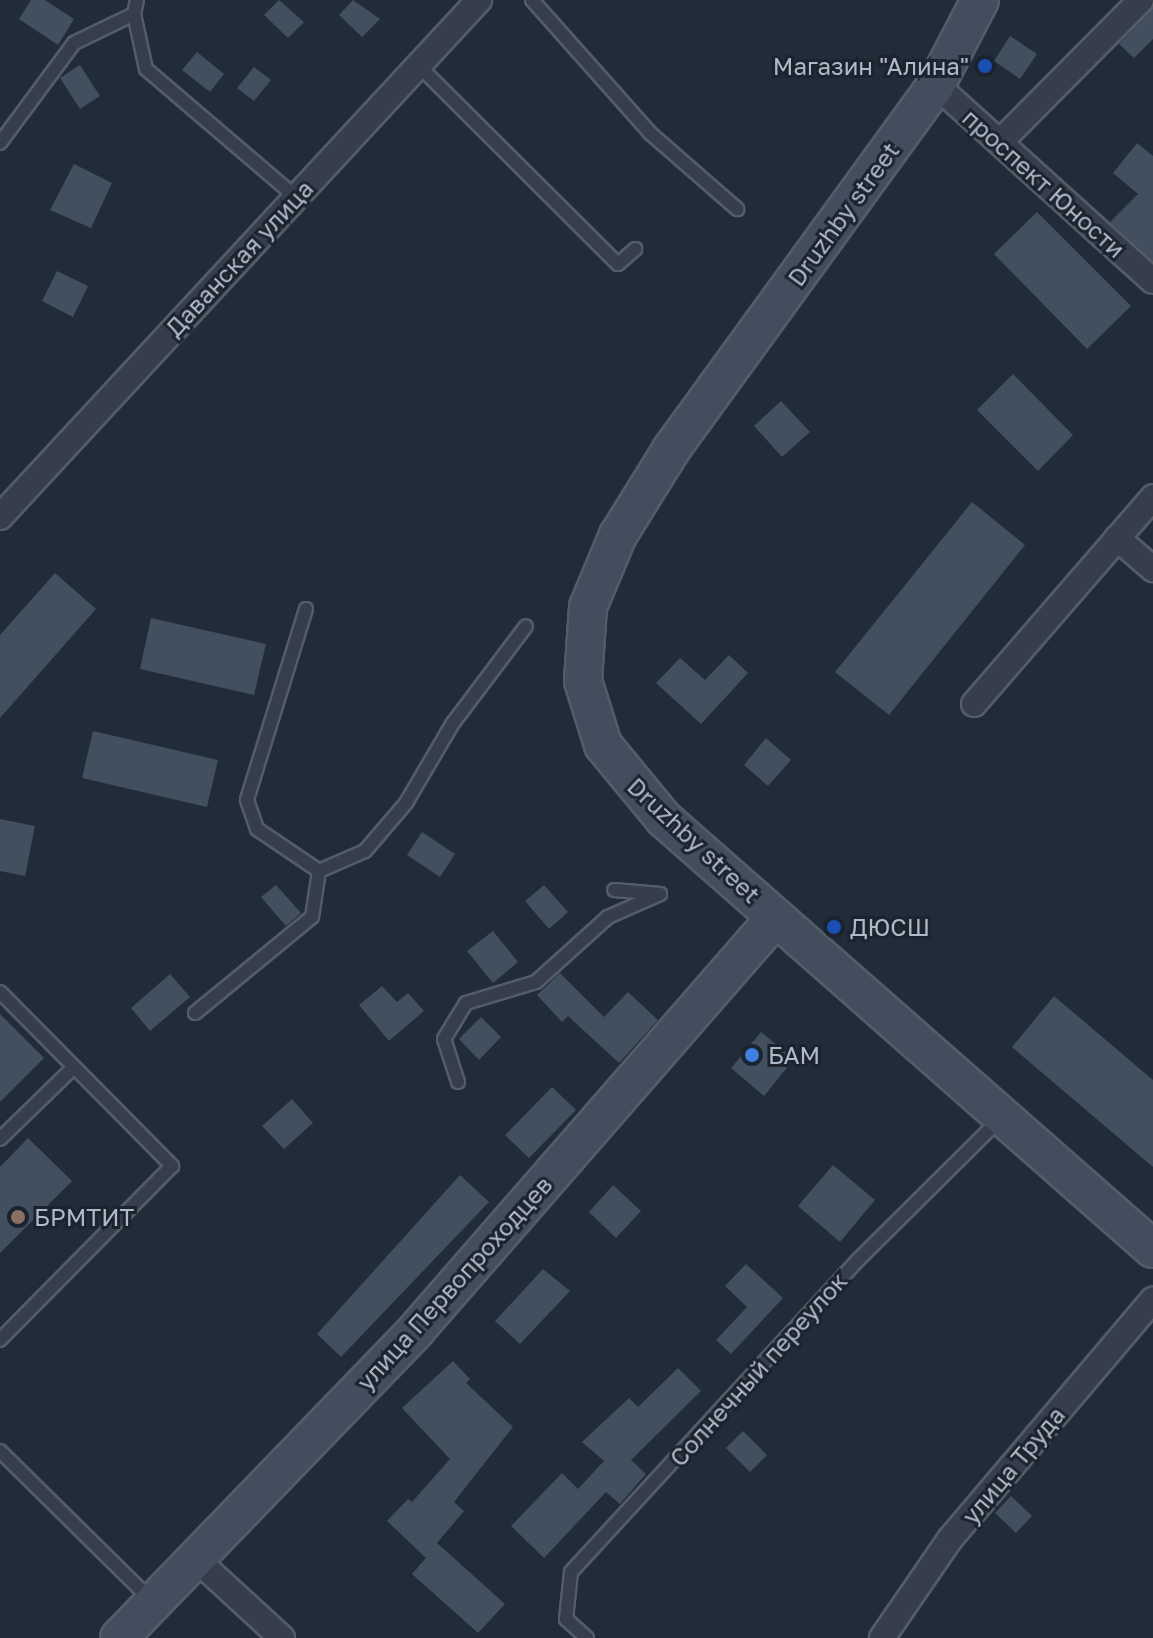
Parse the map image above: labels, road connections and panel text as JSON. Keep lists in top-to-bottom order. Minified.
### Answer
{"streets":{"street":["проспект Юности","Druzhby street","Даванская улица","улица Первопроходцев","улица Труда"],"lane":["Солнечный переулок"]},"crossings":[["проспект Юности","Druzhby street"],["Druzhby street","улица Первопроходцев"],["Druzhby street","Солнечный переулок"]],"places":["Магазин \"Алина\"","ДЮСШ","БАМ","БРМТИТ"]}
